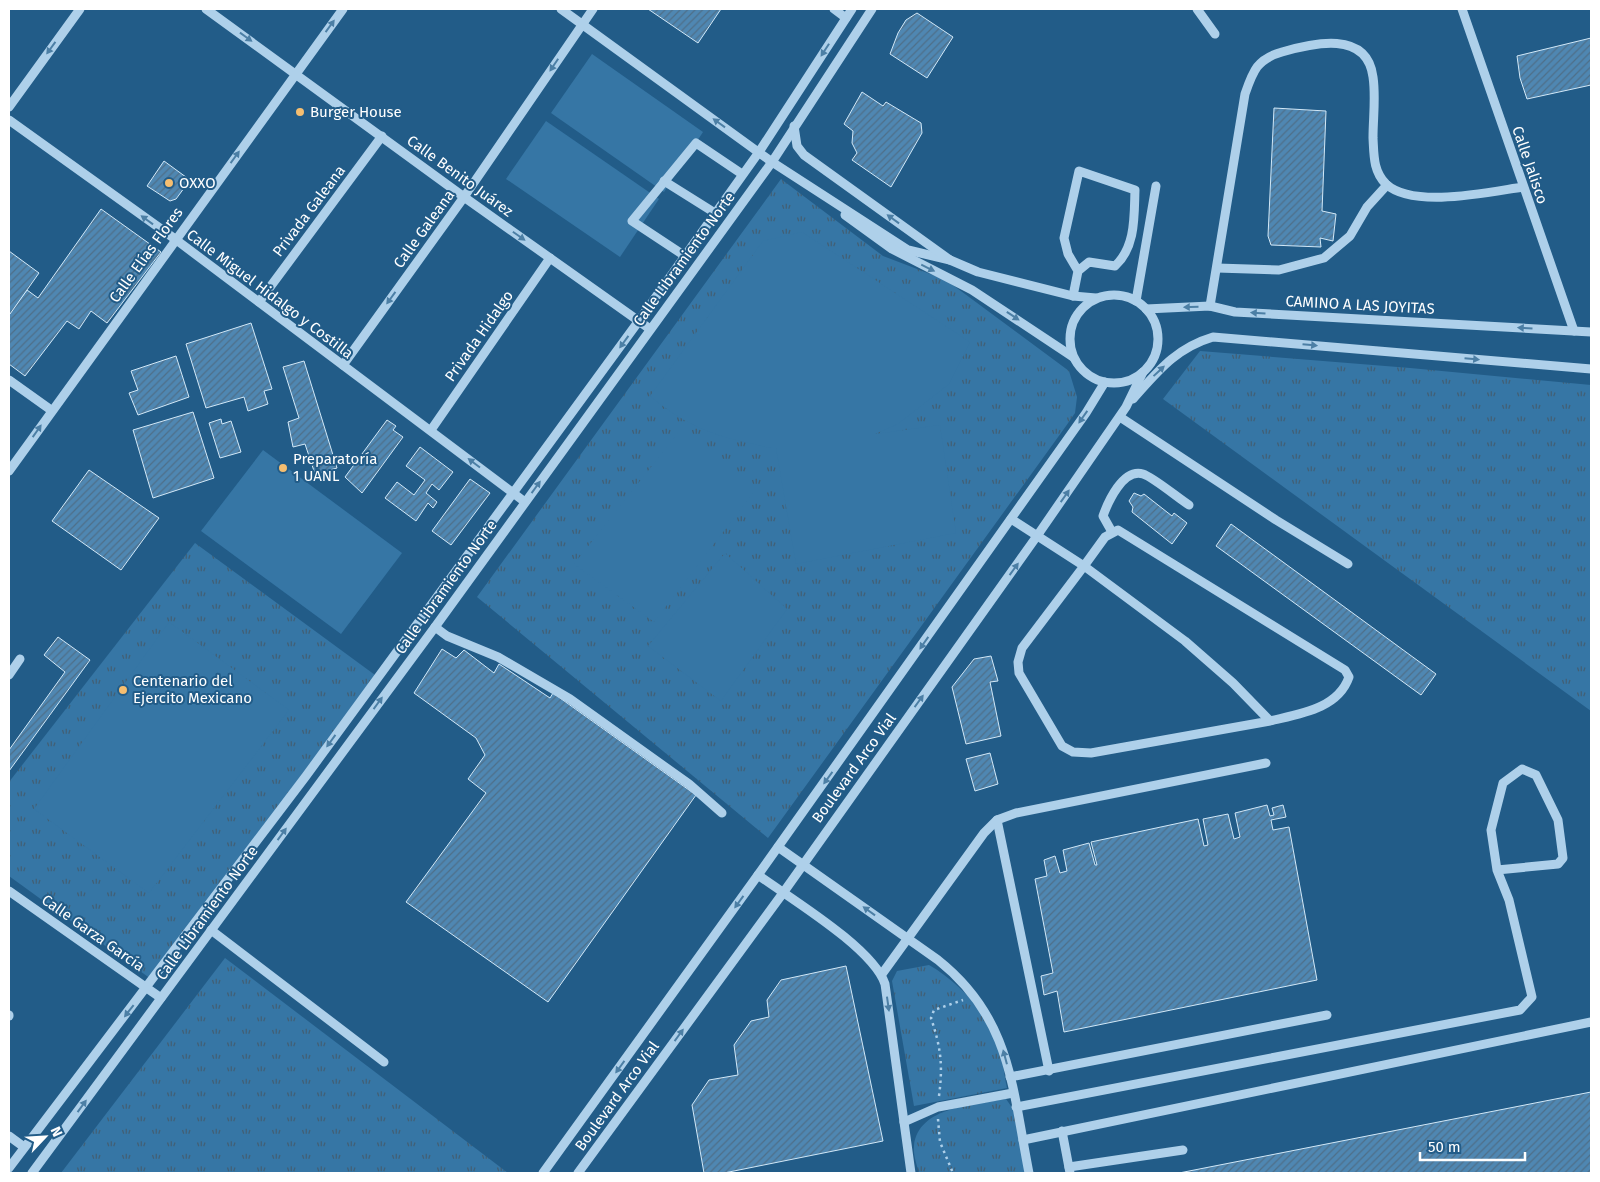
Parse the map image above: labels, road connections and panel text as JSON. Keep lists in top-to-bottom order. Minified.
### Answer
{"streets":{"street":["Calle Jalisco","Calle Benito Juárez","Privada Galeana","Calle Galeana","Calle Elías Flores","Calle Libramiento Norte","Calle Miguel Hidalgo y Costilla","CAMINO A LAS JOYITAS","Privada Hidalgo","Boulevard Arco Vial","Calle Garza García"]},"crossings":[["Calle Jalisco","CAMINO A LAS JOYITAS"],["Calle Benito Juárez","Privada Galeana"],["Calle Benito Juárez","Calle Galeana"],["Calle Benito Juárez","Calle Elías Flores"],["Calle Benito Juárez","Calle Libramiento Norte"],["Calle Benito Juárez","Privada Hidalgo"],["Privada Galeana","Calle Miguel Hidalgo y Costilla"],["Calle Galeana","Calle Miguel Hidalgo y Costilla"],["Calle Elías Flores","Calle Miguel Hidalgo y Costilla"],["Calle Libramiento Norte","Calle Miguel Hidalgo y Costilla"],["Calle Libramiento Norte","Calle Garza García"],["Calle Miguel Hidalgo y Costilla","Privada Hidalgo"],["CAMINO A LAS JOYITAS","Boulevard Arco Vial"]],"one_way":["Calle Benito Juárez","Calle Galeana","Calle Elías Flores","Calle Miguel Hidalgo y Costilla"],"places":["Burger House","OXXO","Preparatoría 1 UANL","Centenario del Ejercito Mexicano"],"scale_bar":"50 m","north":"top right"}
